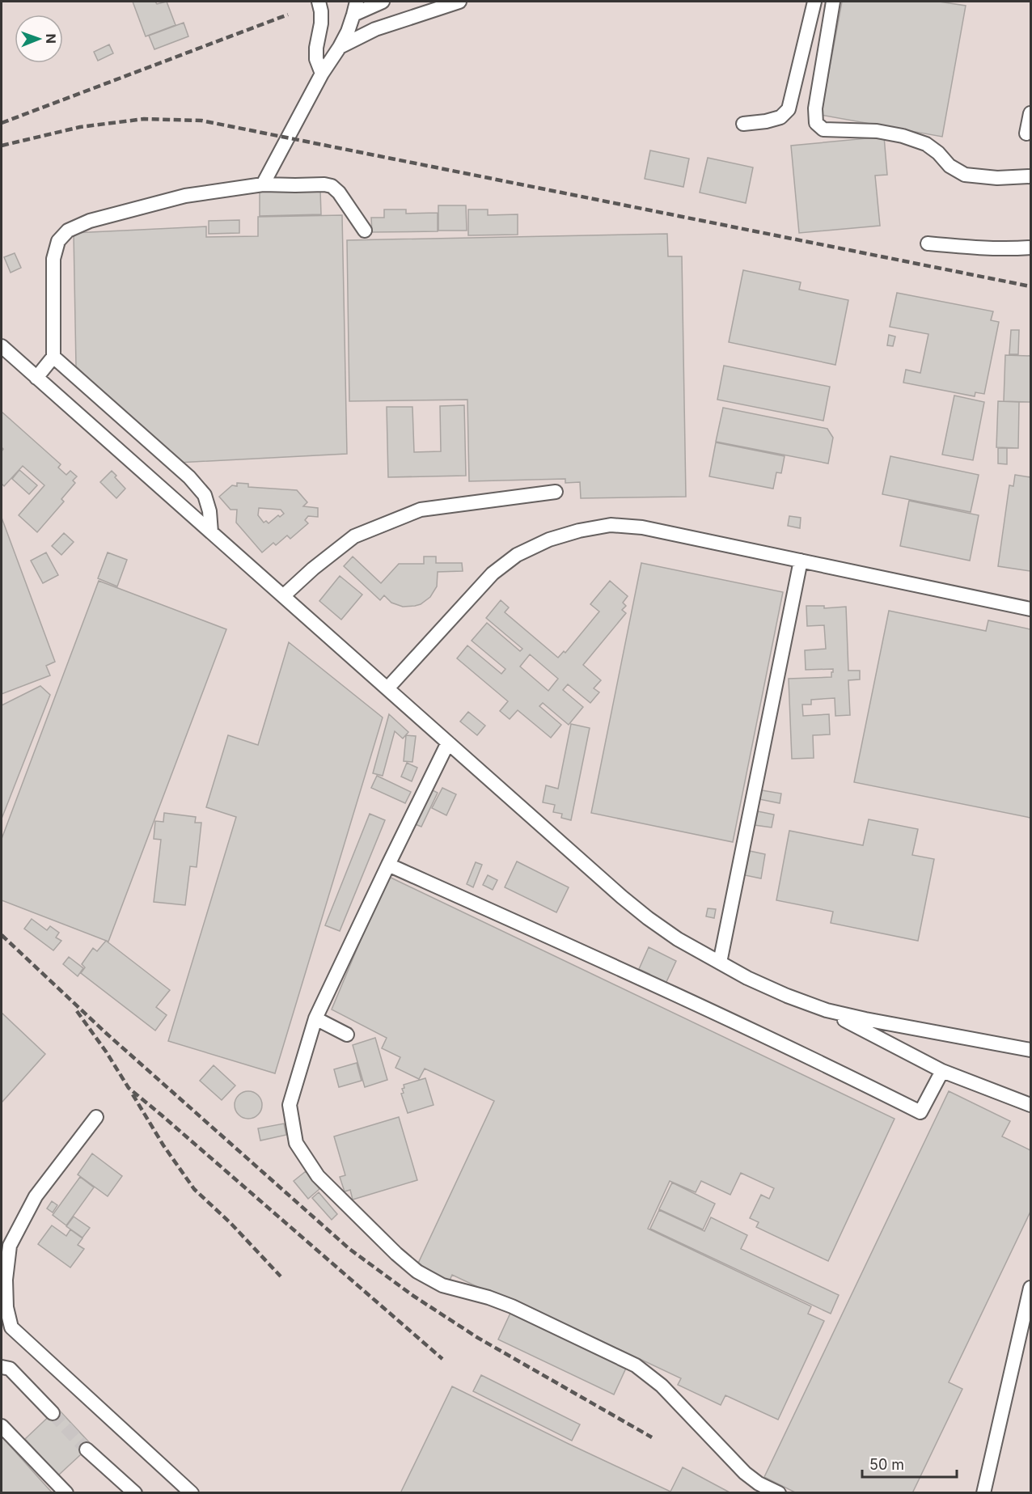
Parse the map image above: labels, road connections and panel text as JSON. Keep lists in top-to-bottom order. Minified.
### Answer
{"scale_bar":"50 m","north":"right"}
